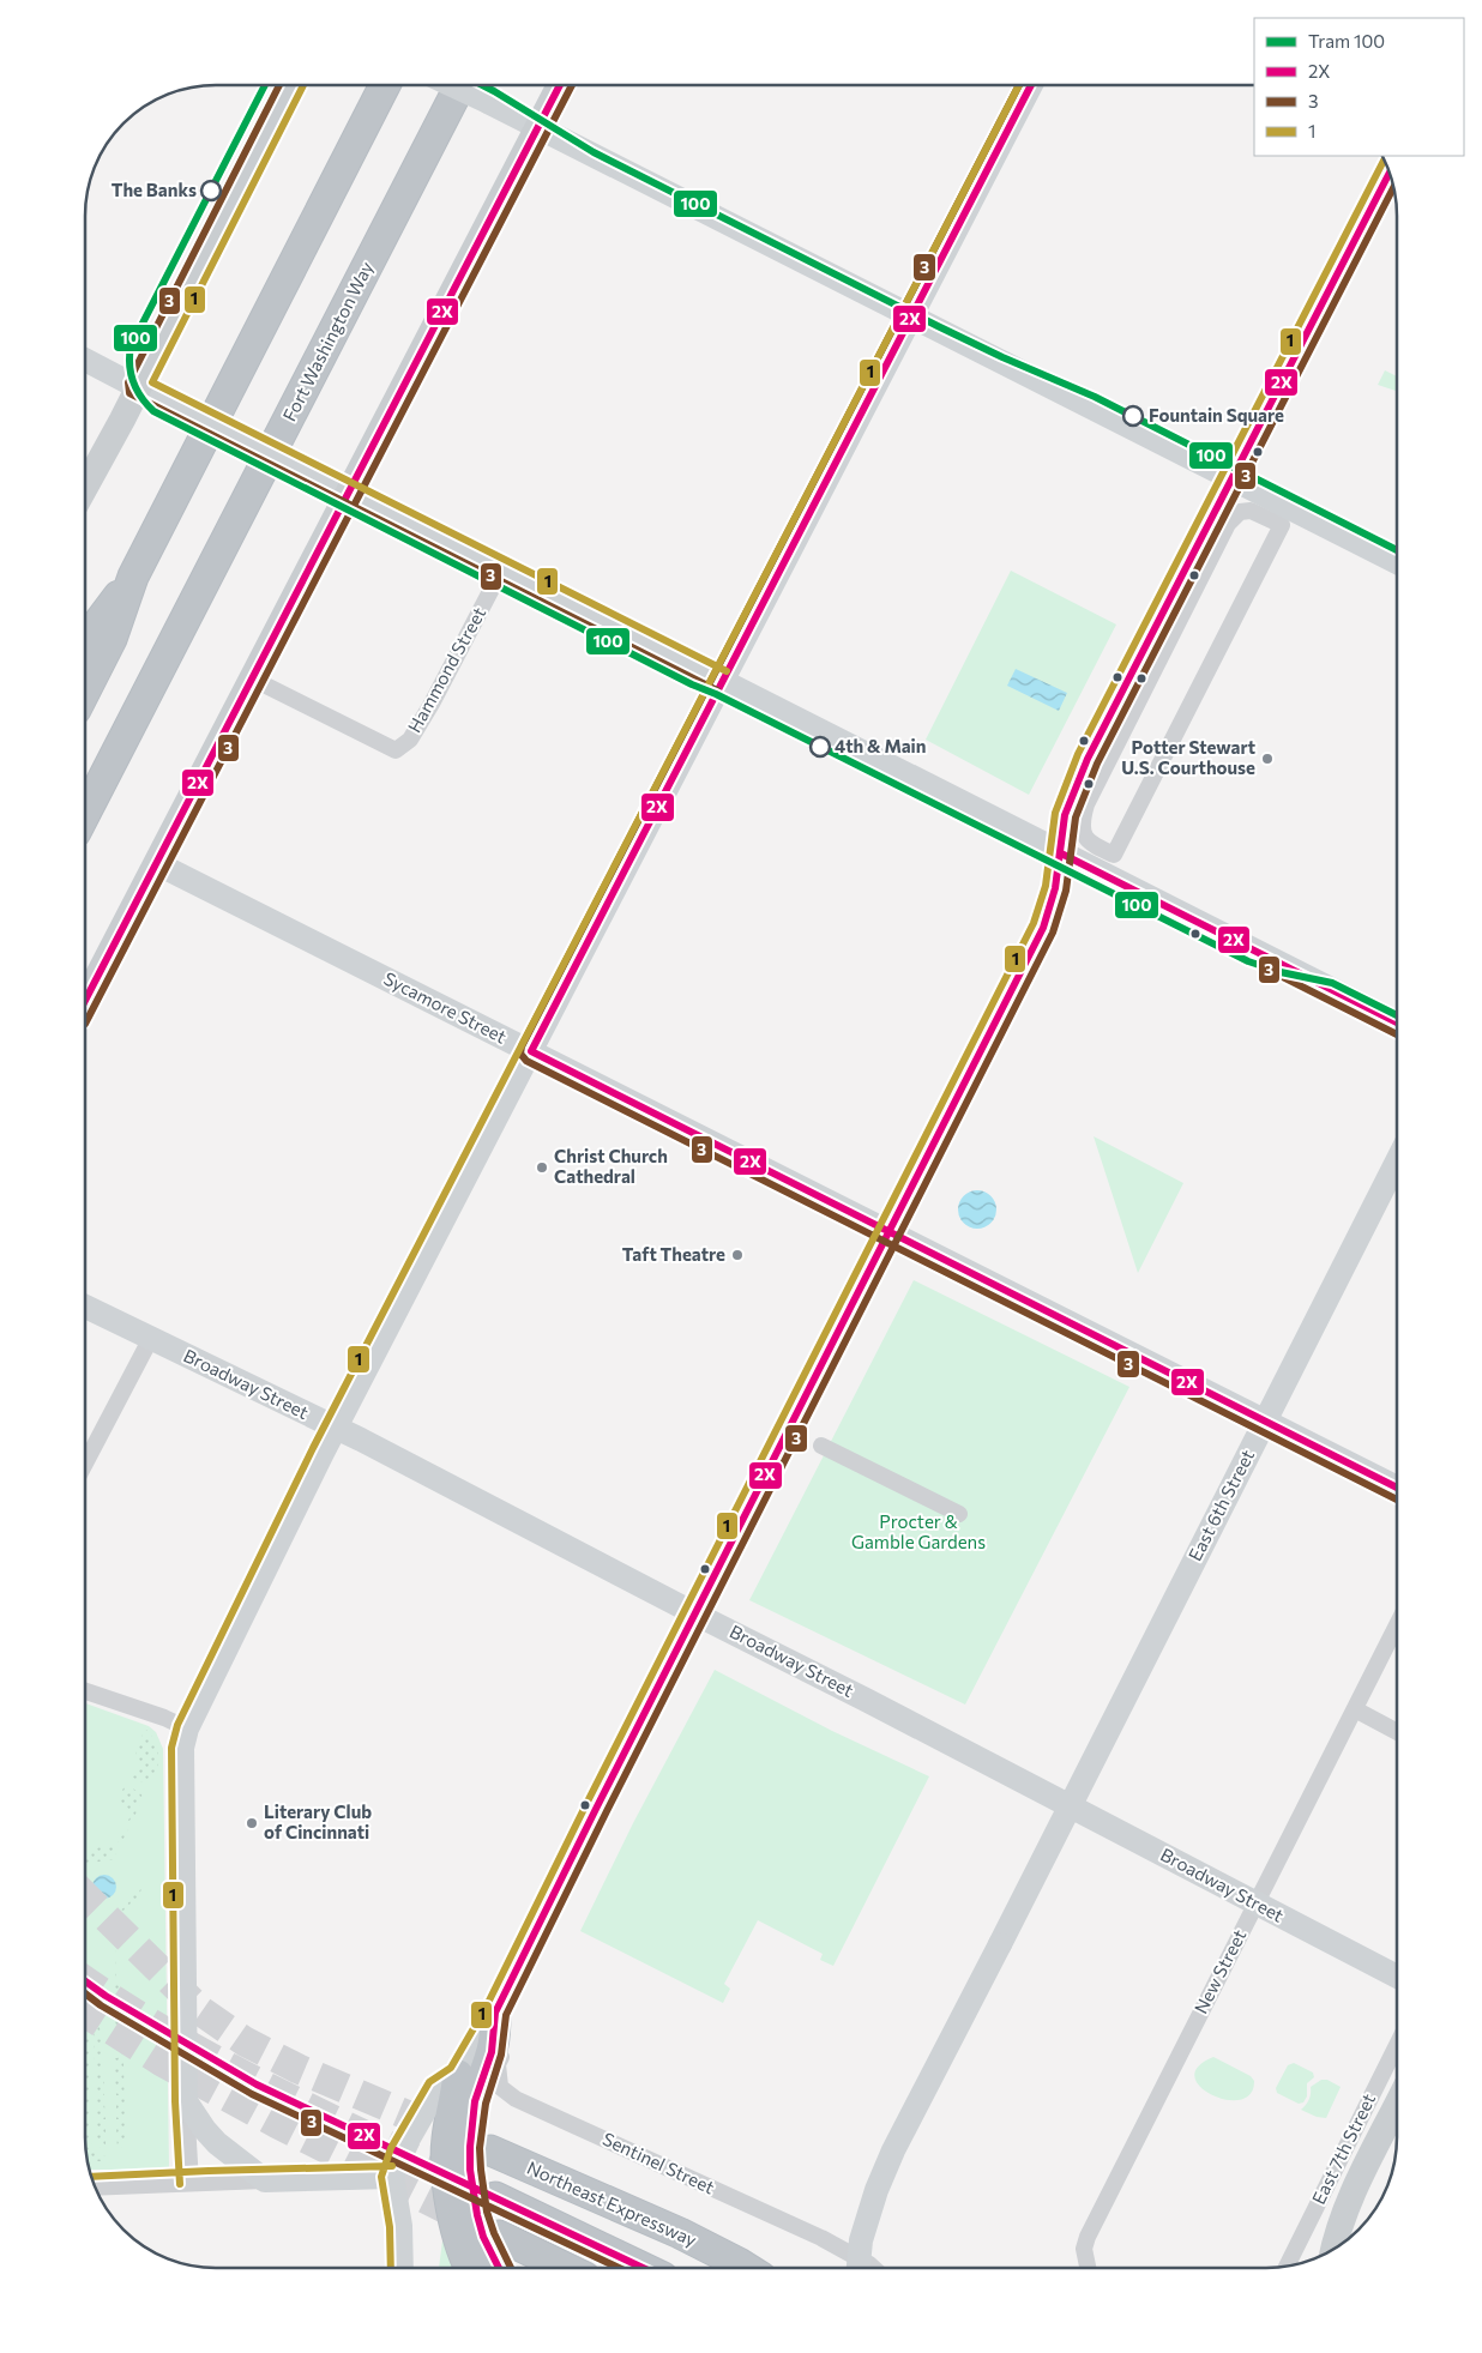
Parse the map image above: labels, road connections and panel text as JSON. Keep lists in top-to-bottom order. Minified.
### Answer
{"streets":{"highway":["Fort Washington Way","Northeast Expressway"],"street":["Hammond Street","Sycamore Street","Broadway Street","East 6th Street","New Street","East 7th Street","Sentinel Street"]},"crossings":[["Sycamore Street","East 6th Street"],["Broadway Street","East 6th Street"],["Broadway Street","New Street"]],"parks":["Procter & Gamble Gardens"],"places":["The Banks","Fountain Square","4th & Main","Potter Stewart U.S. Courthouse","Christ Church Cathedral","Taft Theatre","Literary Club of Cincinnati"],"lines":["tram line 100","transit line 2X","transit line 3","transit line 1"],"legend":["Tram 100","2X","3","1"]}
